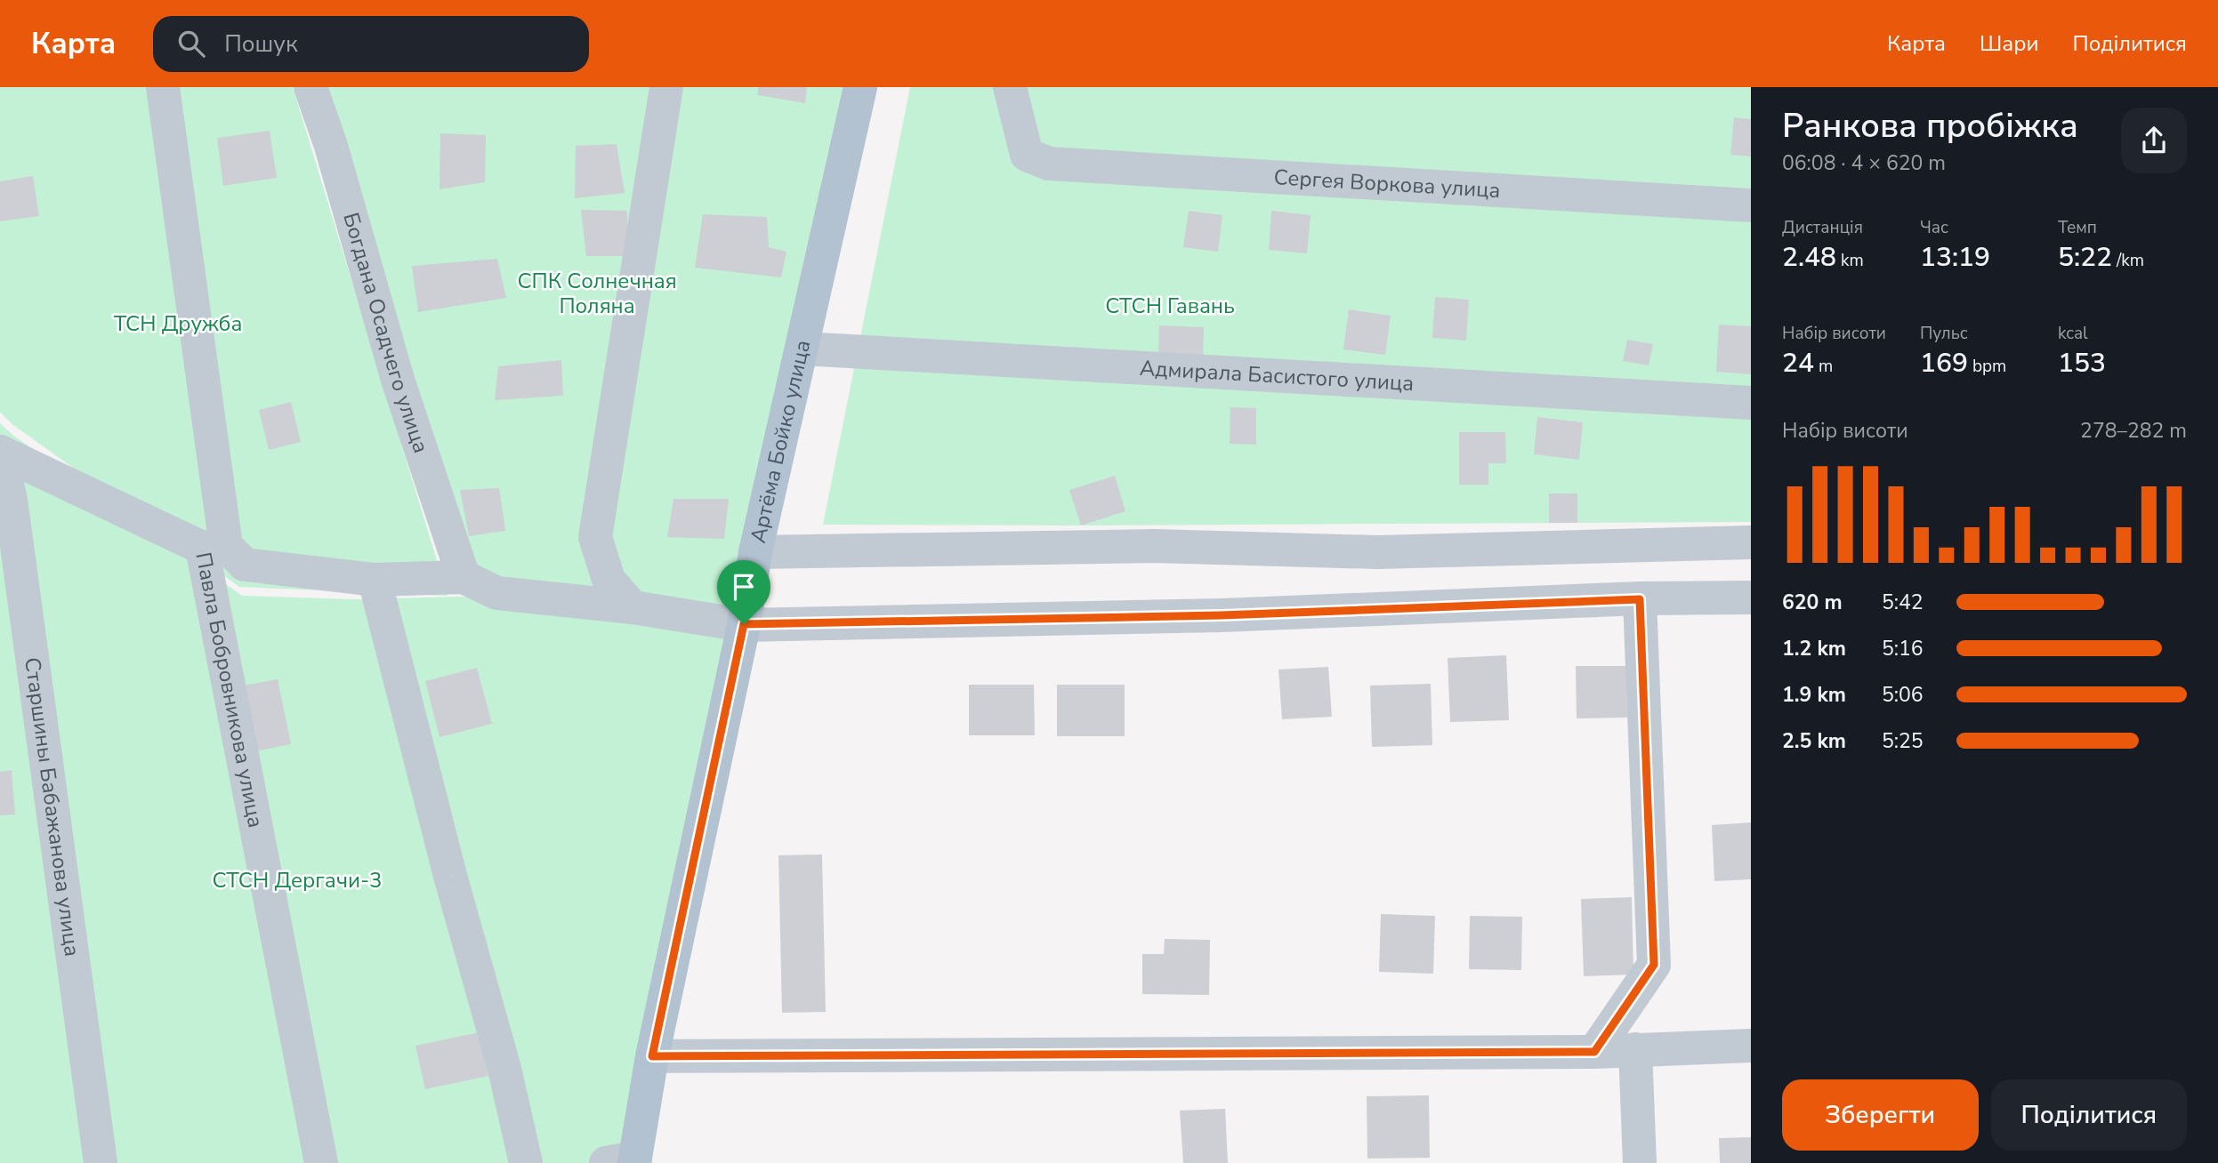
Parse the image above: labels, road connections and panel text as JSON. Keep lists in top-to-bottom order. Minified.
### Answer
{"streets":{"main road":["Артёма Бойко улица"],"street":["Сергея Воркова улица","Богдана Осадчего улица","Адмирала Басистого улица","Павла Бобровникова улица","Старшины Бабажанова улица"]},"crossings":[["Адмирала Басистого улица","Артёма Бойко улица"]],"parks":["СПК Солнечная Поляна","СТСН Гавань","ТСН Дружба","СТСН Дергачи-3"],"page":{"header":"Карта","search":"Пошук","nav":["Карта","Шари","Поділитися"],"heading":["Ранкова пробіжка","06:08 · 4 × 620 m"],"stats":[["Дистанція","2.48 km"],["Час","13:19"],["Темп","5:22 /km"],["Набір висоти","24 m"],["Пульс","169 bpm"],["kcal","153"]],"chart":["Набір висоти","278–282 m"],"list":[{"name":"620 m","note":"5:42"},{"name":"1.2 km","note":"5:16"},{"name":"1.9 km","note":"5:06"},{"name":"2.5 km","note":"5:25"}],"buttons":["Зберегти","Поділитися"]}}
